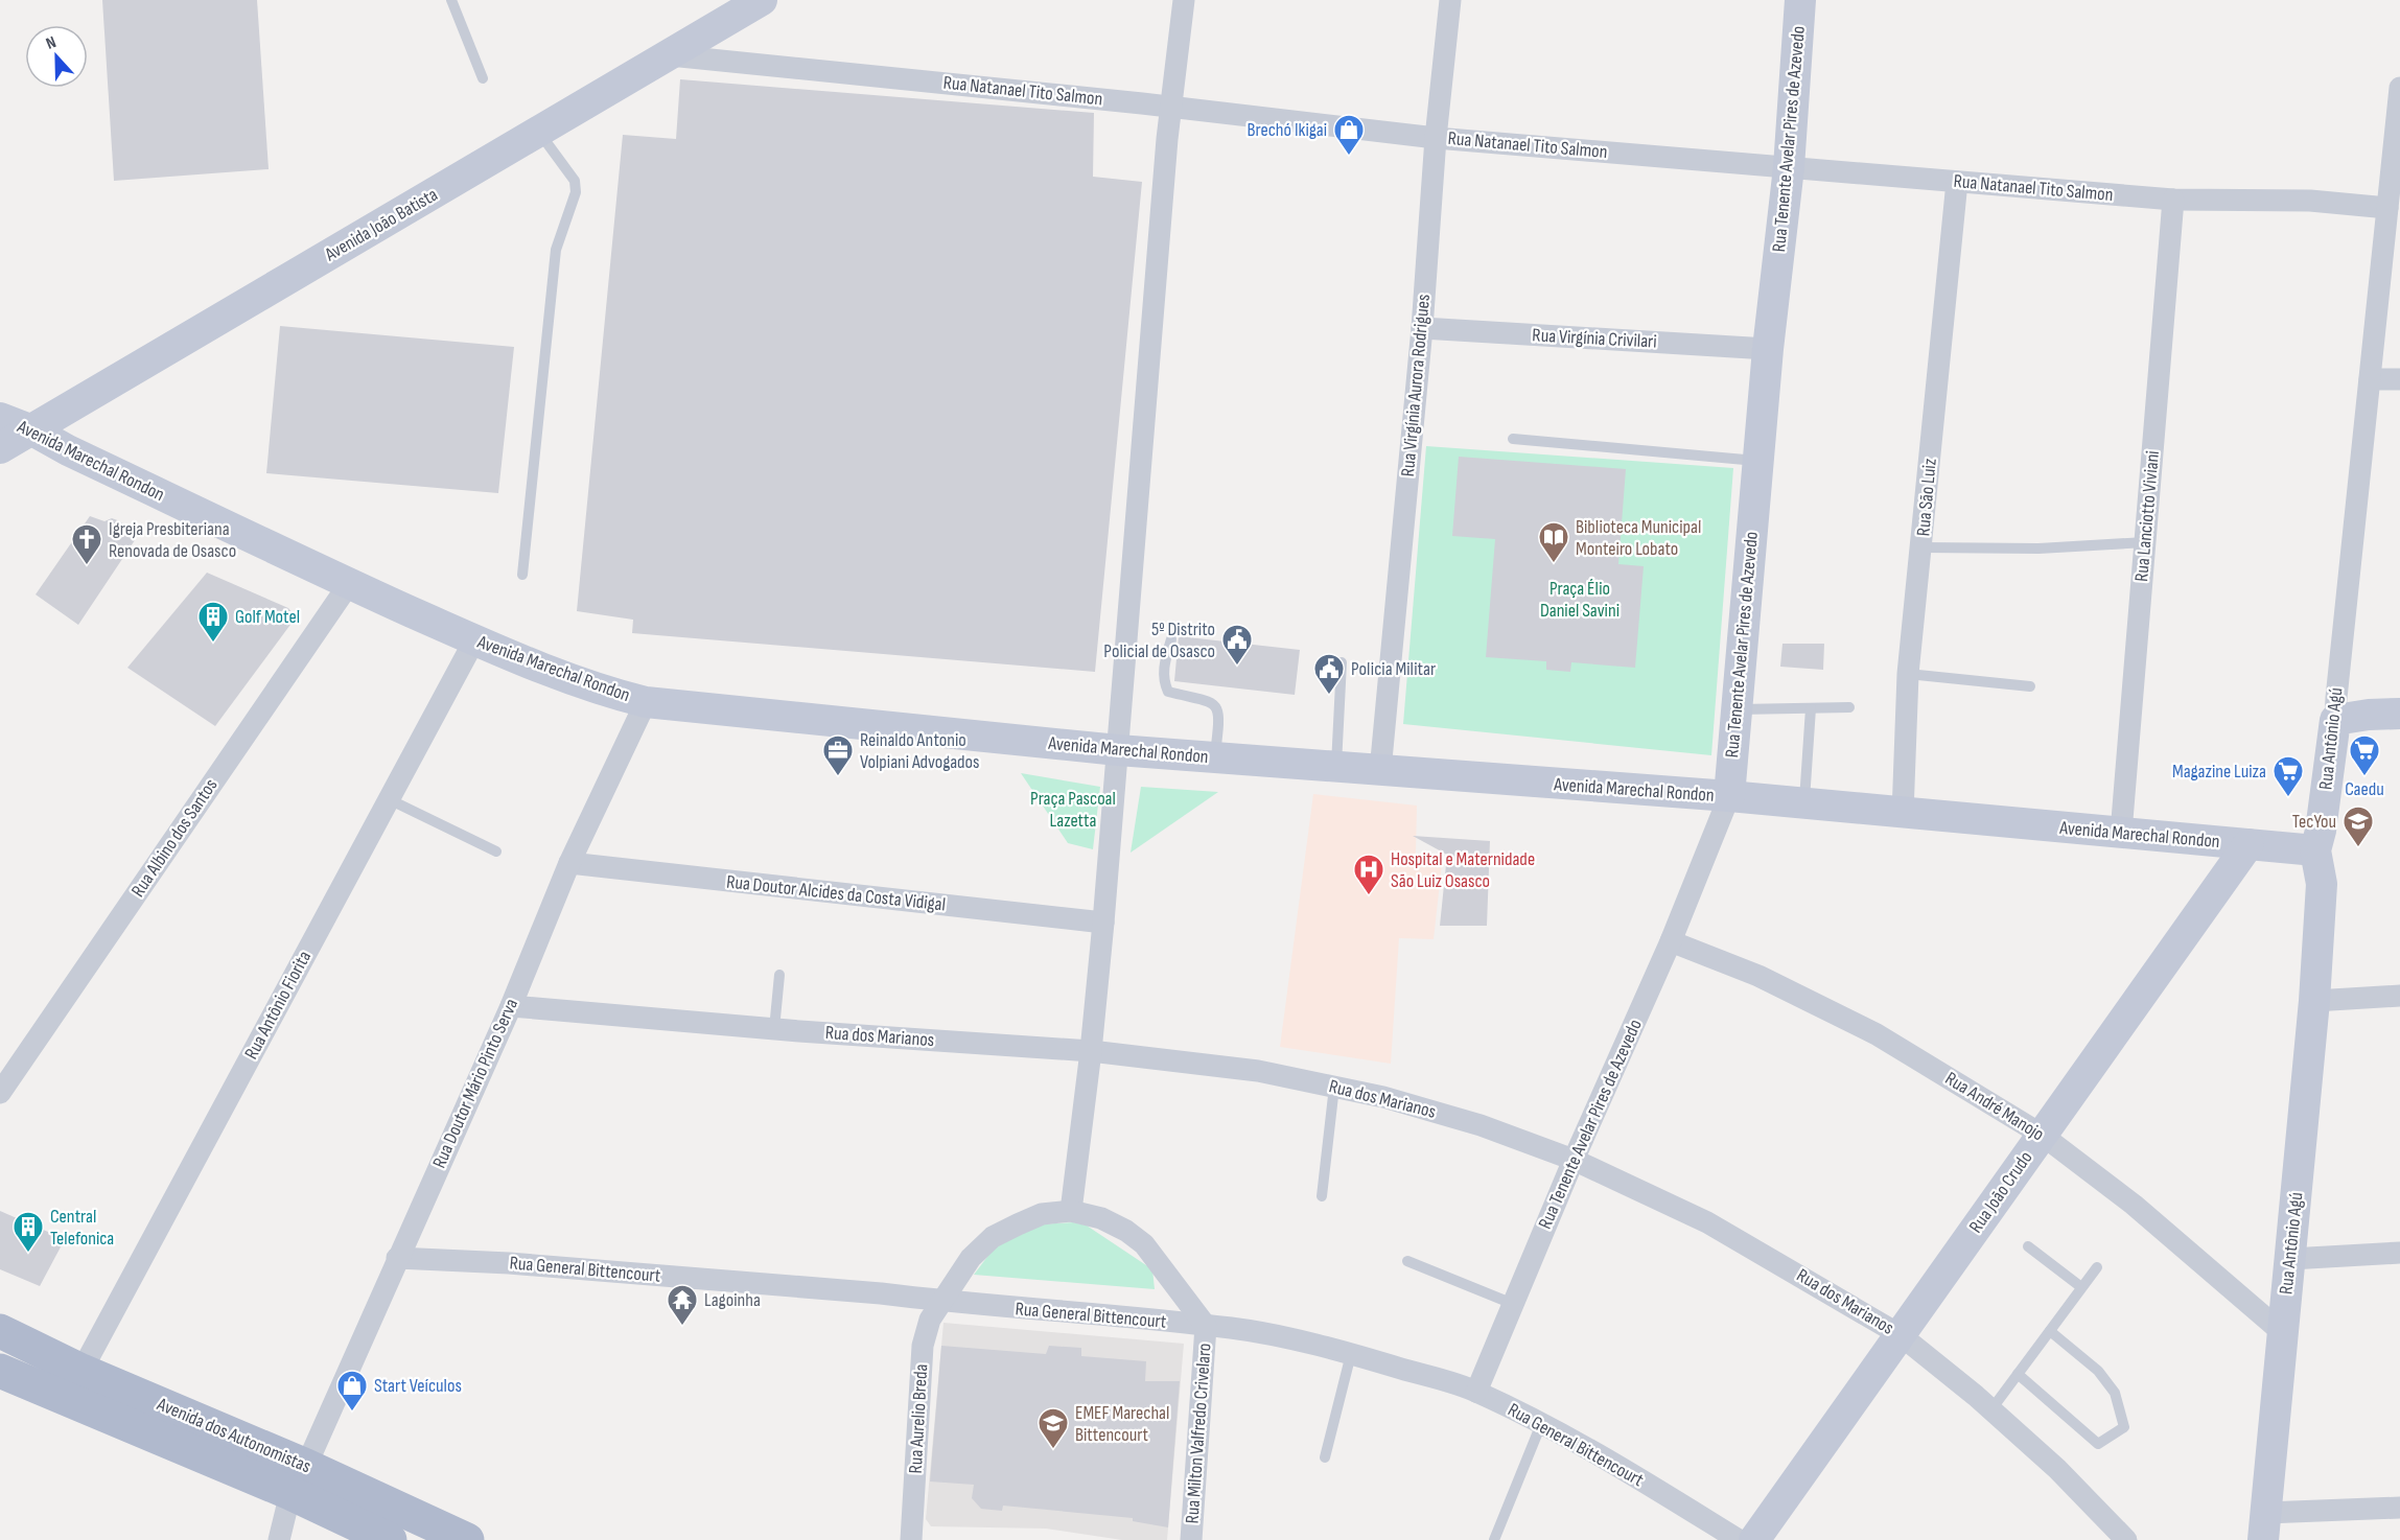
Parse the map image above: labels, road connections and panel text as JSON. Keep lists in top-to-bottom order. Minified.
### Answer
{"streets":{"main road":["Rua Tenente Avelar Pires de Azevedo","Avenida João Batista","Avenida Marechal Rondon","Rua Antônio Agú","Rua João Crudo","Avenida dos Autonomistas"],"street":["Rua Natanael Tito Salmon","Rua Virgínia Crivilari","Rua Virgínia Aurora Rodrigues","Rua São Luiz","Rua Lanciotto Viviani","Rua Albino dos Santos","Rua Doutor Alcides da Costa Vidigal","Rua Antônio Fiorita","Rua dos Marianos","Rua Doutor Mário Pinto Serva","Rua André Manojo","Rua General Bittencourt","Rua Aurelio Breda","Rua Milton Valfredo Crivelaro"]},"crossings":[["Rua Natanael Tito Salmon","Rua Tenente Avelar Pires de Azevedo"],["Rua Natanael Tito Salmon","Avenida João Batista"],["Rua Natanael Tito Salmon","Rua Virgínia Aurora Rodrigues"],["Rua Natanael Tito Salmon","Rua São Luiz"],["Rua Natanael Tito Salmon","Rua Lanciotto Viviani"],["Rua Natanael Tito Salmon","Rua Antônio Agú"],["Rua Tenente Avelar Pires de Azevedo","Rua Virgínia Crivilari"],["Rua Tenente Avelar Pires de Azevedo","Avenida Marechal Rondon"],["Rua Tenente Avelar Pires de Azevedo","Rua dos Marianos"],["Rua Tenente Avelar Pires de Azevedo","Rua André Manojo"],["Rua Tenente Avelar Pires de Azevedo","Rua General Bittencourt"],["Avenida João Batista","Avenida Marechal Rondon"],["Rua Virgínia Crivilari","Rua Virgínia Aurora Rodrigues"],["Rua Virgínia Aurora Rodrigues","Avenida Marechal Rondon"],["Avenida Marechal Rondon","Rua São Luiz"],["Avenida Marechal Rondon","Rua Lanciotto Viviani"],["Avenida Marechal Rondon","Rua Antônio Agú"],["Avenida Marechal Rondon","Rua Albino dos Santos"],["Avenida Marechal Rondon","Rua Antônio Fiorita"],["Avenida Marechal Rondon","Rua Doutor Mário Pinto Serva"],["Avenida Marechal Rondon","Rua João Crudo"],["Rua Antônio Agú","Rua André Manojo"],["Rua Doutor Alcides da Costa Vidigal","Rua Doutor Mário Pinto Serva"],["Rua Antônio Fiorita","Avenida dos Autonomistas"],["Rua dos Marianos","Rua Doutor Mário Pinto Serva"],["Rua dos Marianos","Rua João Crudo"],["Rua Doutor Mário Pinto Serva","Rua General Bittencourt"],["Rua Doutor Mário Pinto Serva","Avenida dos Autonomistas"],["Rua André Manojo","Rua João Crudo"],["Rua General Bittencourt","Rua Aurelio Breda"],["Rua General Bittencourt","Rua Milton Valfredo Crivelaro"]],"parks":["Praça Élio Daniel Savini","Praça Pascoal Lazetta"],"places":{"shop":["Brechó Ikigai","Start Veículos"],"library":["Biblioteca Municipal Monteiro Lobato"],"church":["Igreja Presbiteriana Renovada de Osasco"],"building":["Golf Motel","Central Telefonica"],"public building":["5º Distrito Policial de Osasco","Policia Militar"],"office":["Reinaldo Antonio Volpiani Advogados"],"supermarket":["Caedu","Magazine Luiza"],"school or university":["TecYou","EMEF Marechal Bittencourt"],"hospital":["Hospital e Maternidade São Luiz Osasco"],"temple":["Lagoinha"]},"north":"top"}
